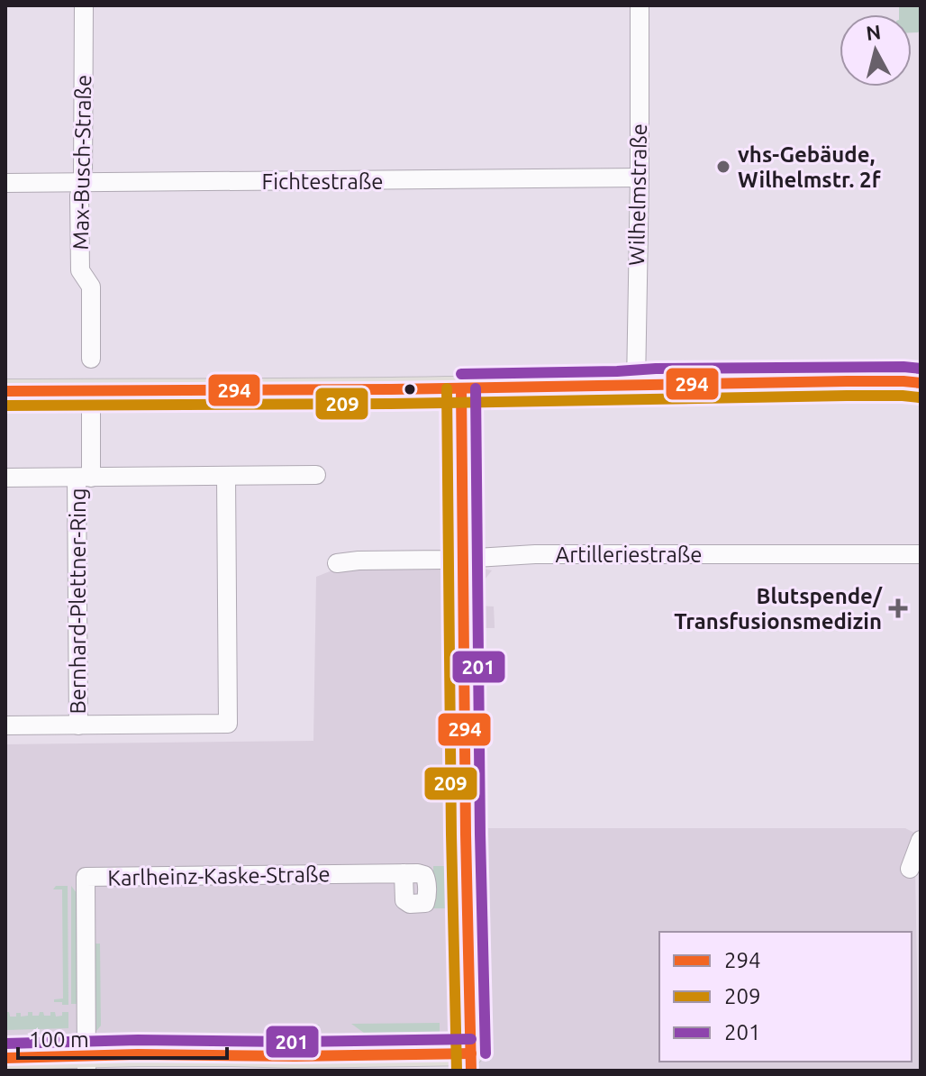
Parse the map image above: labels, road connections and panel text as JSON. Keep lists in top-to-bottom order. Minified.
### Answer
{"streets":{"street":["Max-Busch-Straße","Fichtestraße","Wilhelmstraße","Artilleriestraße","Bernhard-Plettner-Ring","Karlheinz-Kaske-Straße"]},"crossings":[["Max-Busch-Straße","Fichtestraße"],["Fichtestraße","Wilhelmstraße"]],"places":{"other":["vhs-Gebäude, Wilhelmstr. 2f"],"health":["Blutspende/ Transfusionsmedizin"]},"lines":["transit line 201","transit line 294","transit line 209"],"legend":["294","209","201"],"scale_bar":"100 m","north":"top"}
